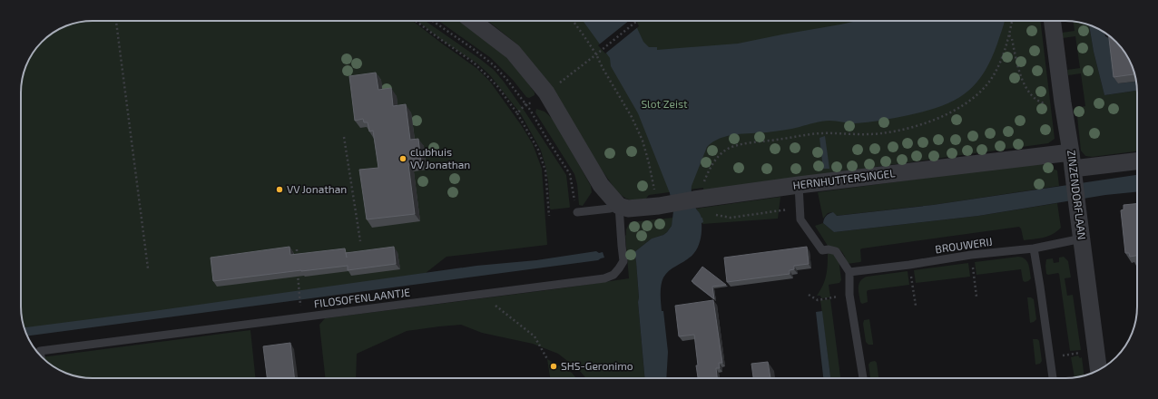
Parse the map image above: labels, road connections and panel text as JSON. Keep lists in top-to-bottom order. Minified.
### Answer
{"streets":{"street":["HERNHUTTERSINGEL","ZINZENDORFLAAN"],"lane":["BROUWERIJ","FILOSOFENLAANTJE"]},"crossings":[["HERNHUTTERSINGEL","ZINZENDORFLAAN"],["HERNHUTTERSINGEL","FILOSOFENLAANTJE"],["ZINZENDORFLAAN","BROUWERIJ"]],"parks":["Slot Zeist"],"places":["clubhuis VV Jonathan","VV Jonathan","SHS-Geronimo"]}
